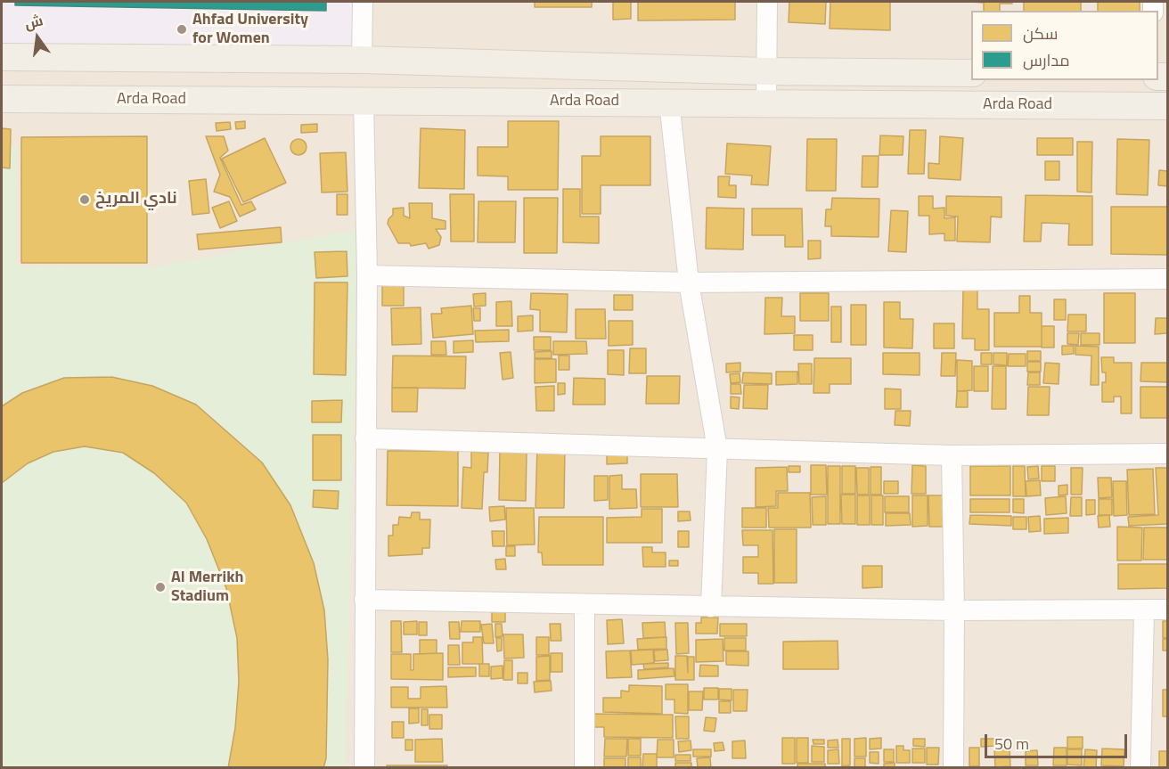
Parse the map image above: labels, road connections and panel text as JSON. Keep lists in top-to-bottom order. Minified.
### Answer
{"streets":{"main road":["Arda Road"]},"places":["Ahfad University for Women","نادي المريخ","Al Merrikh Stadium"],"legend":["سكن","مدارس"],"scale_bar":"50 m","north":"top"}
